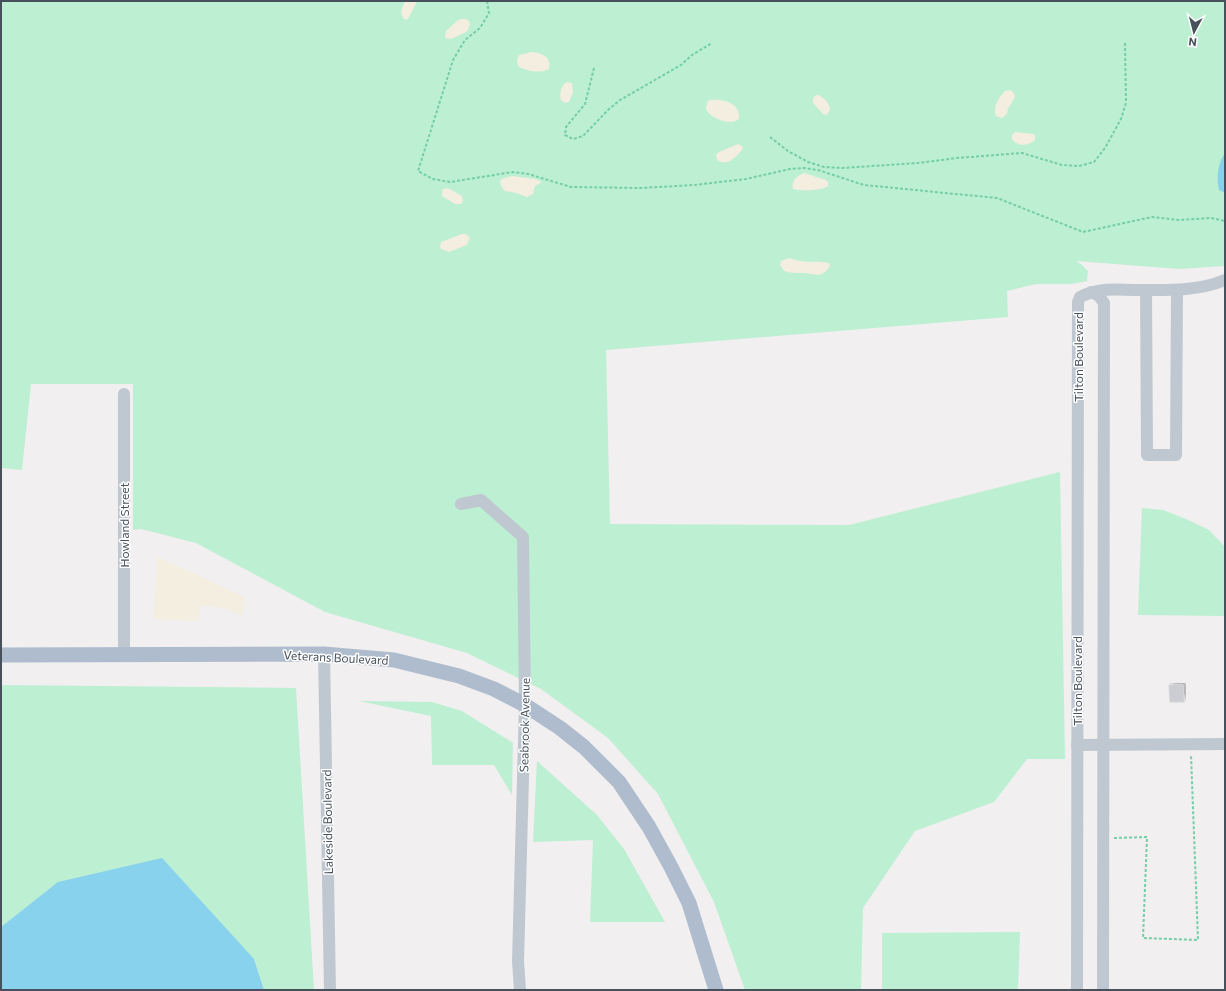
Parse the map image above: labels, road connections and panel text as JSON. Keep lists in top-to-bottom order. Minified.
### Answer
{"streets":{"main road":["Veterans Boulevard"],"street":["Tilton Boulevard","Howland Street","Seabrook Avenue","Lakeside Boulevard"]},"crossings":[["Howland Street","Veterans Boulevard"],["Veterans Boulevard","Seabrook Avenue"],["Veterans Boulevard","Lakeside Boulevard"]],"north":"bottom"}
